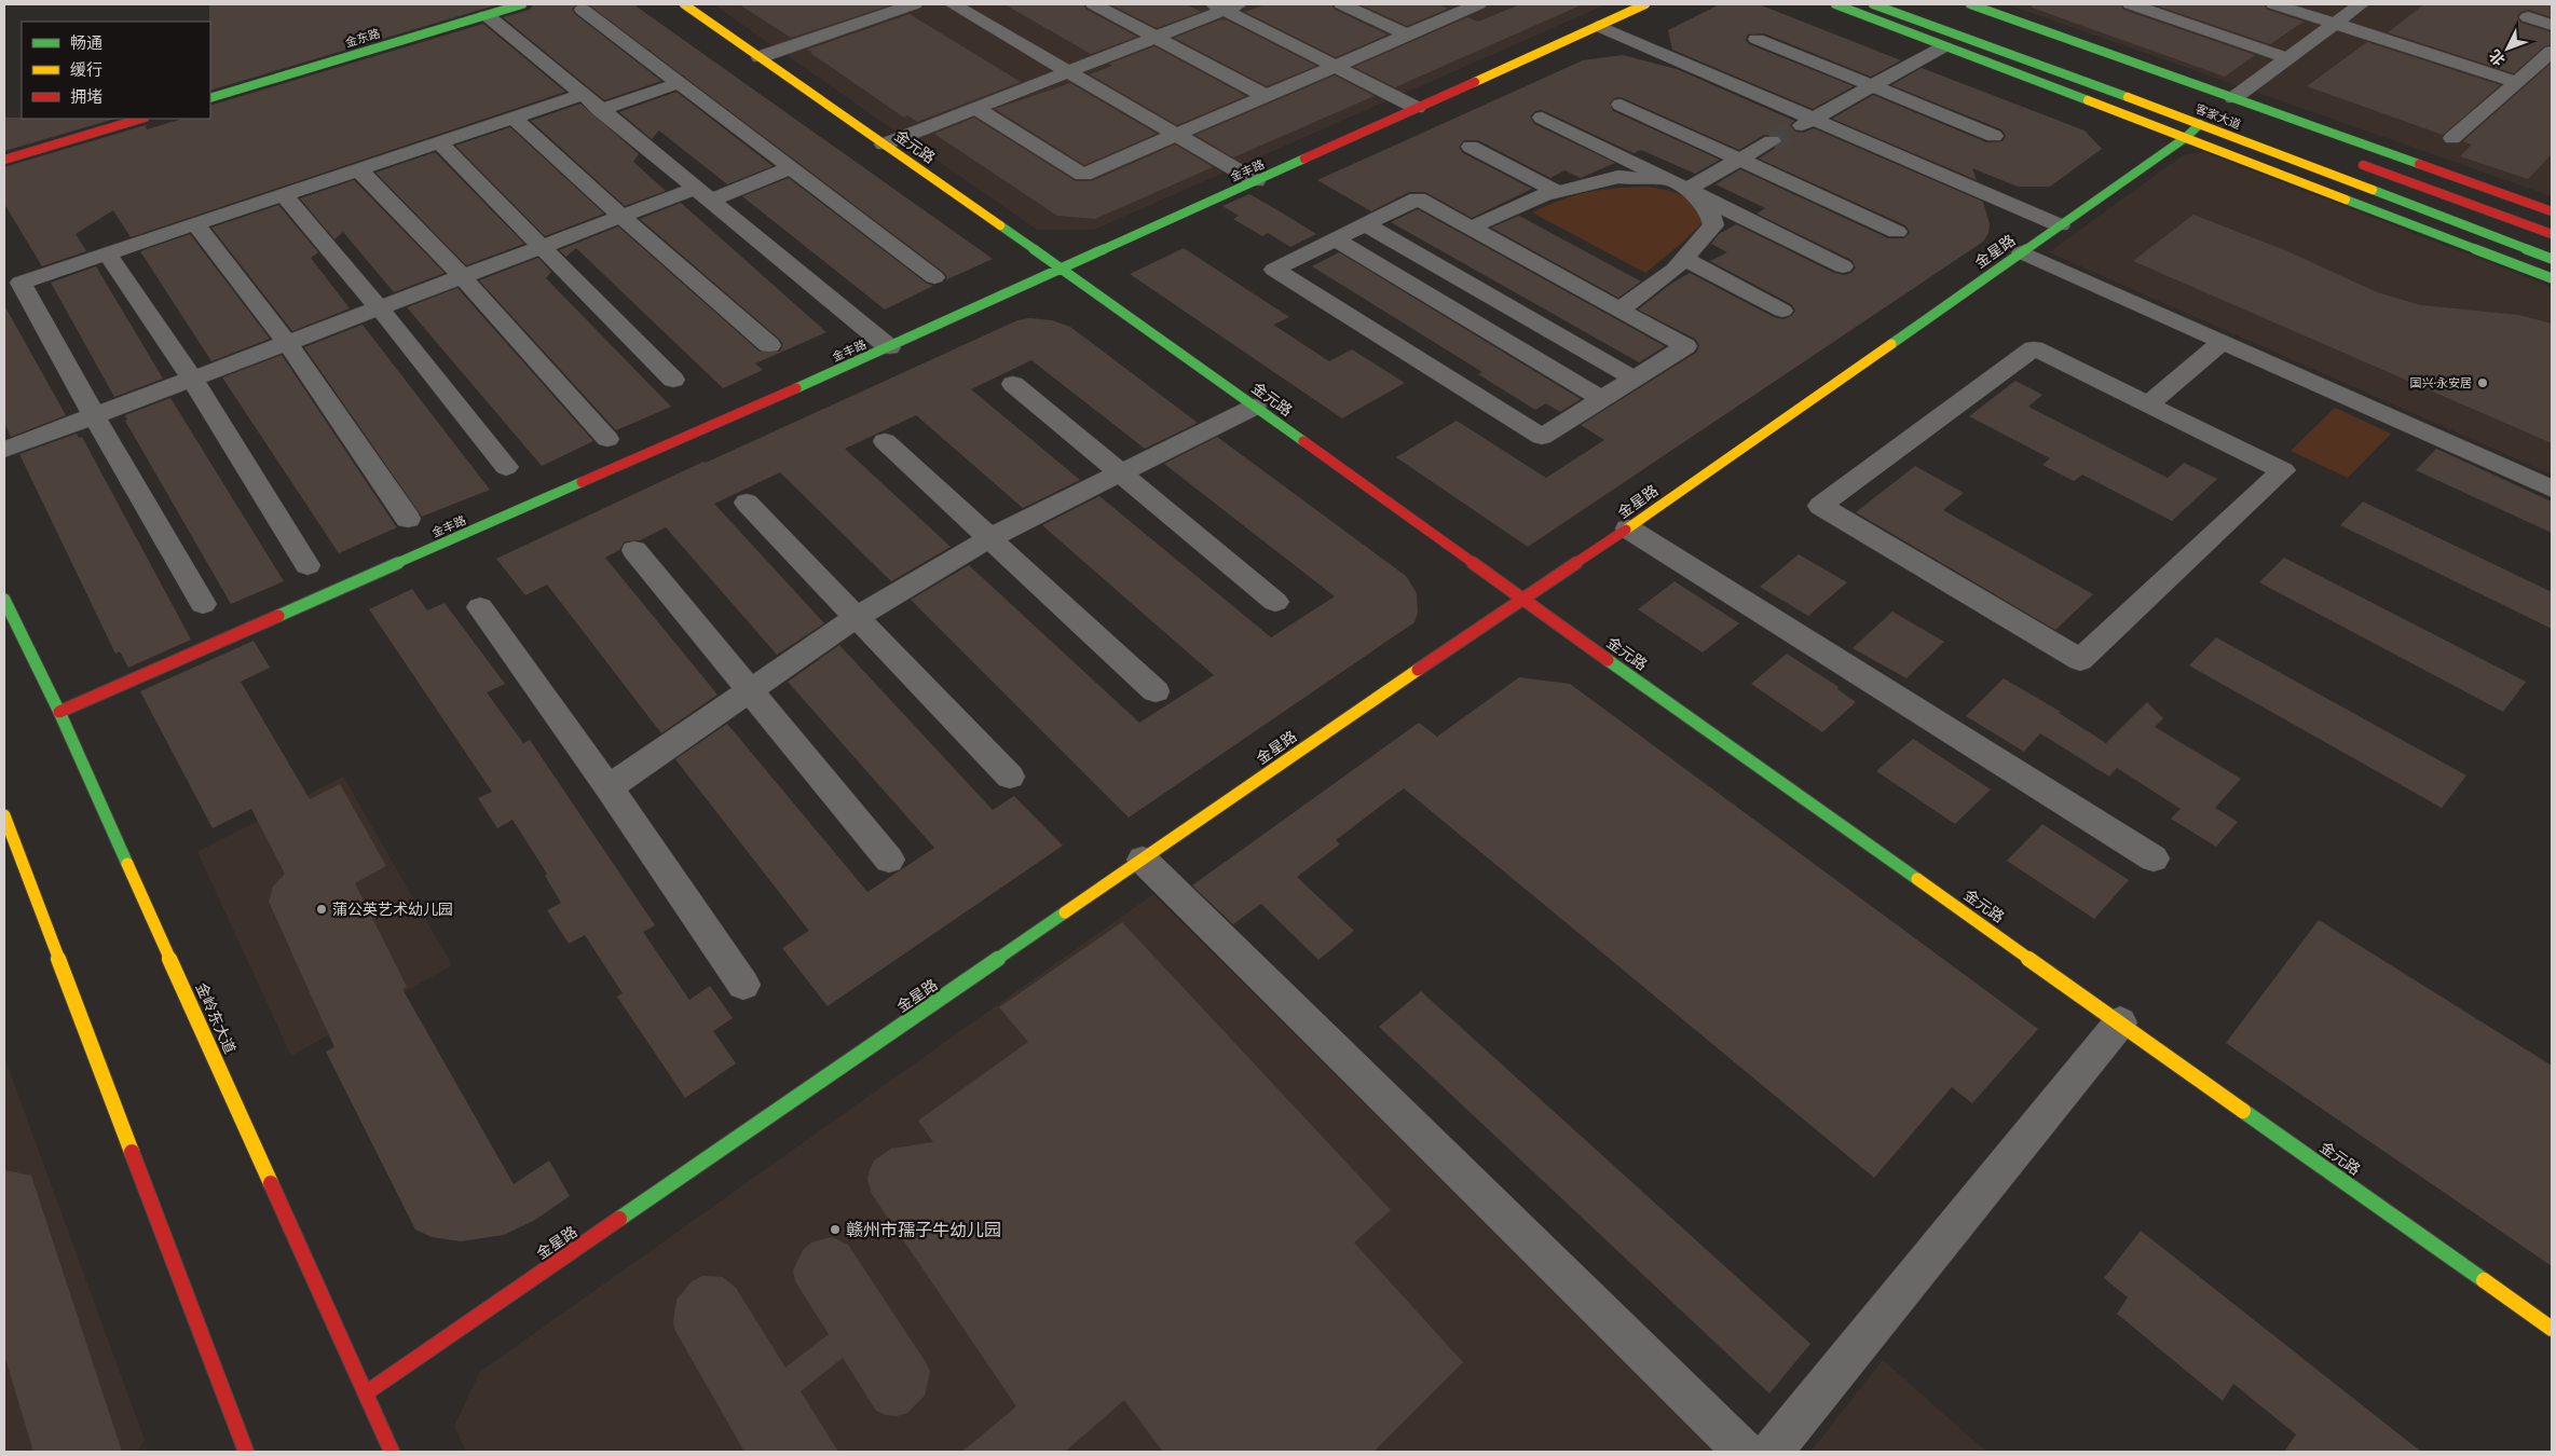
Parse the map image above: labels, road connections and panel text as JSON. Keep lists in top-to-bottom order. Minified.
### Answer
{"streets":{"street":["金东路","客家大道","金元路","金丰路","金星路","金岭东大道"]},"crossings":[["客家大道","金星路"],["金元路","金丰路"],["金元路","金星路"],["金丰路","金岭东大道"],["金星路","金岭东大道"]],"places":["国兴·永安居","蒲公英艺术幼儿园","赣州市孺子牛幼儿园"],"legend":["畅通","缓行","拥堵"],"north":"bottom left"}
